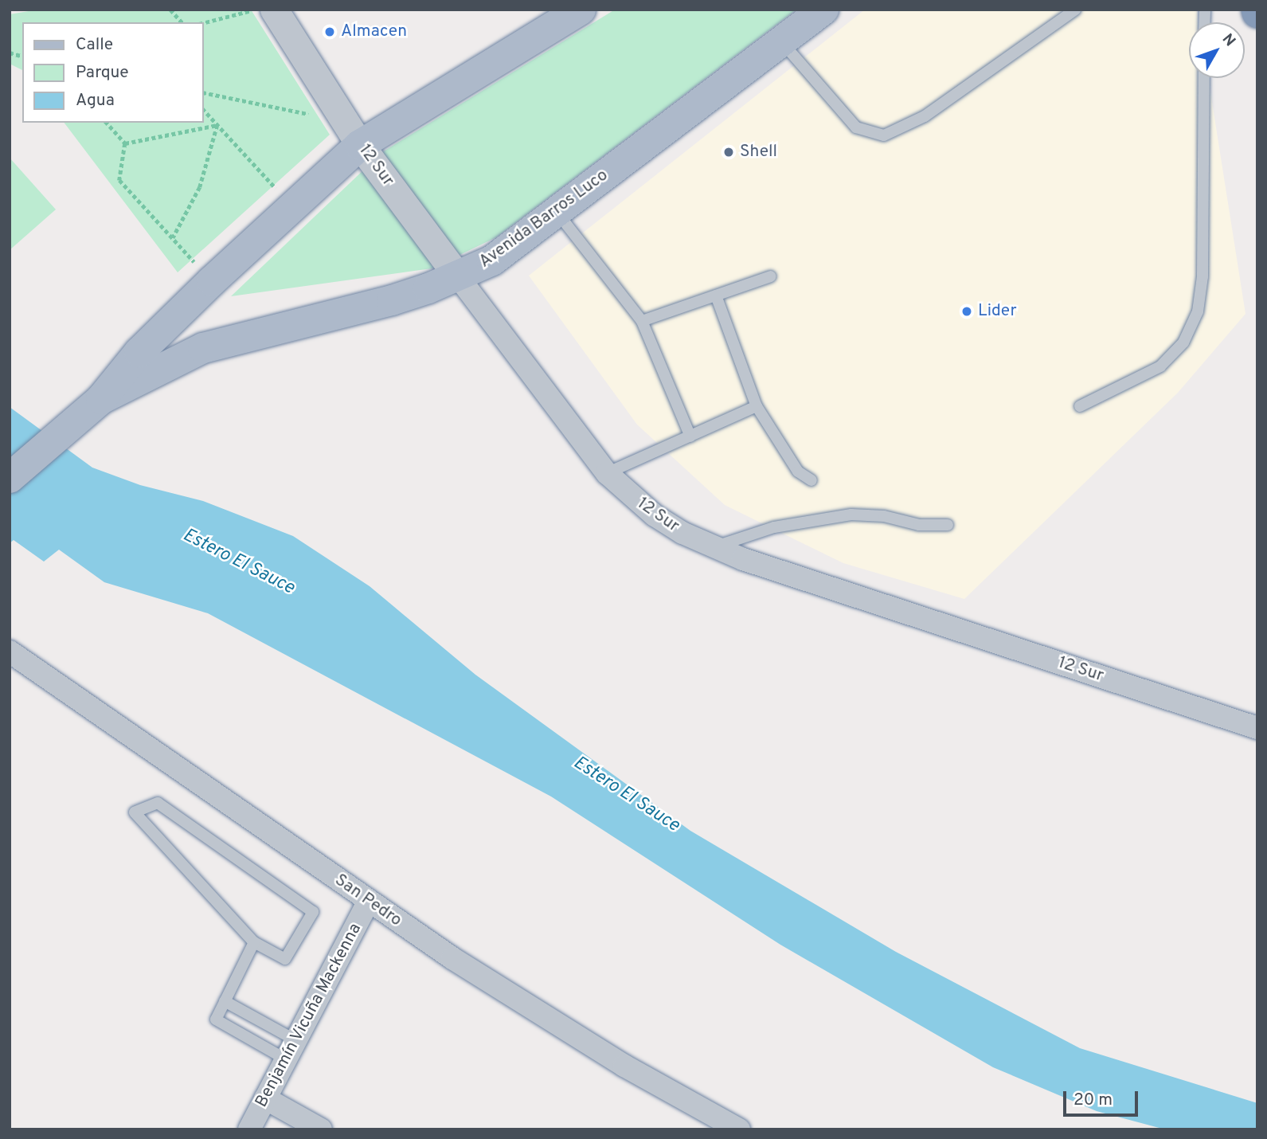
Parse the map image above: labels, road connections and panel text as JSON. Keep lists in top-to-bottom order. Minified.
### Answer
{"streets":{"main road":["Avenida Barros Luco"],"street":["12 Sur","San Pedro","Benjamín Vicuña Mackenna"]},"crossings":[["12 Sur","Avenida Barros Luco"],["San Pedro","Benjamín Vicuña Mackenna"]],"water":["Estero El Sauce"],"places":["Almacen","Shell","Lider"],"legend":["Calle","Parque","Agua"],"scale_bar":"20 m","north":"top right"}
